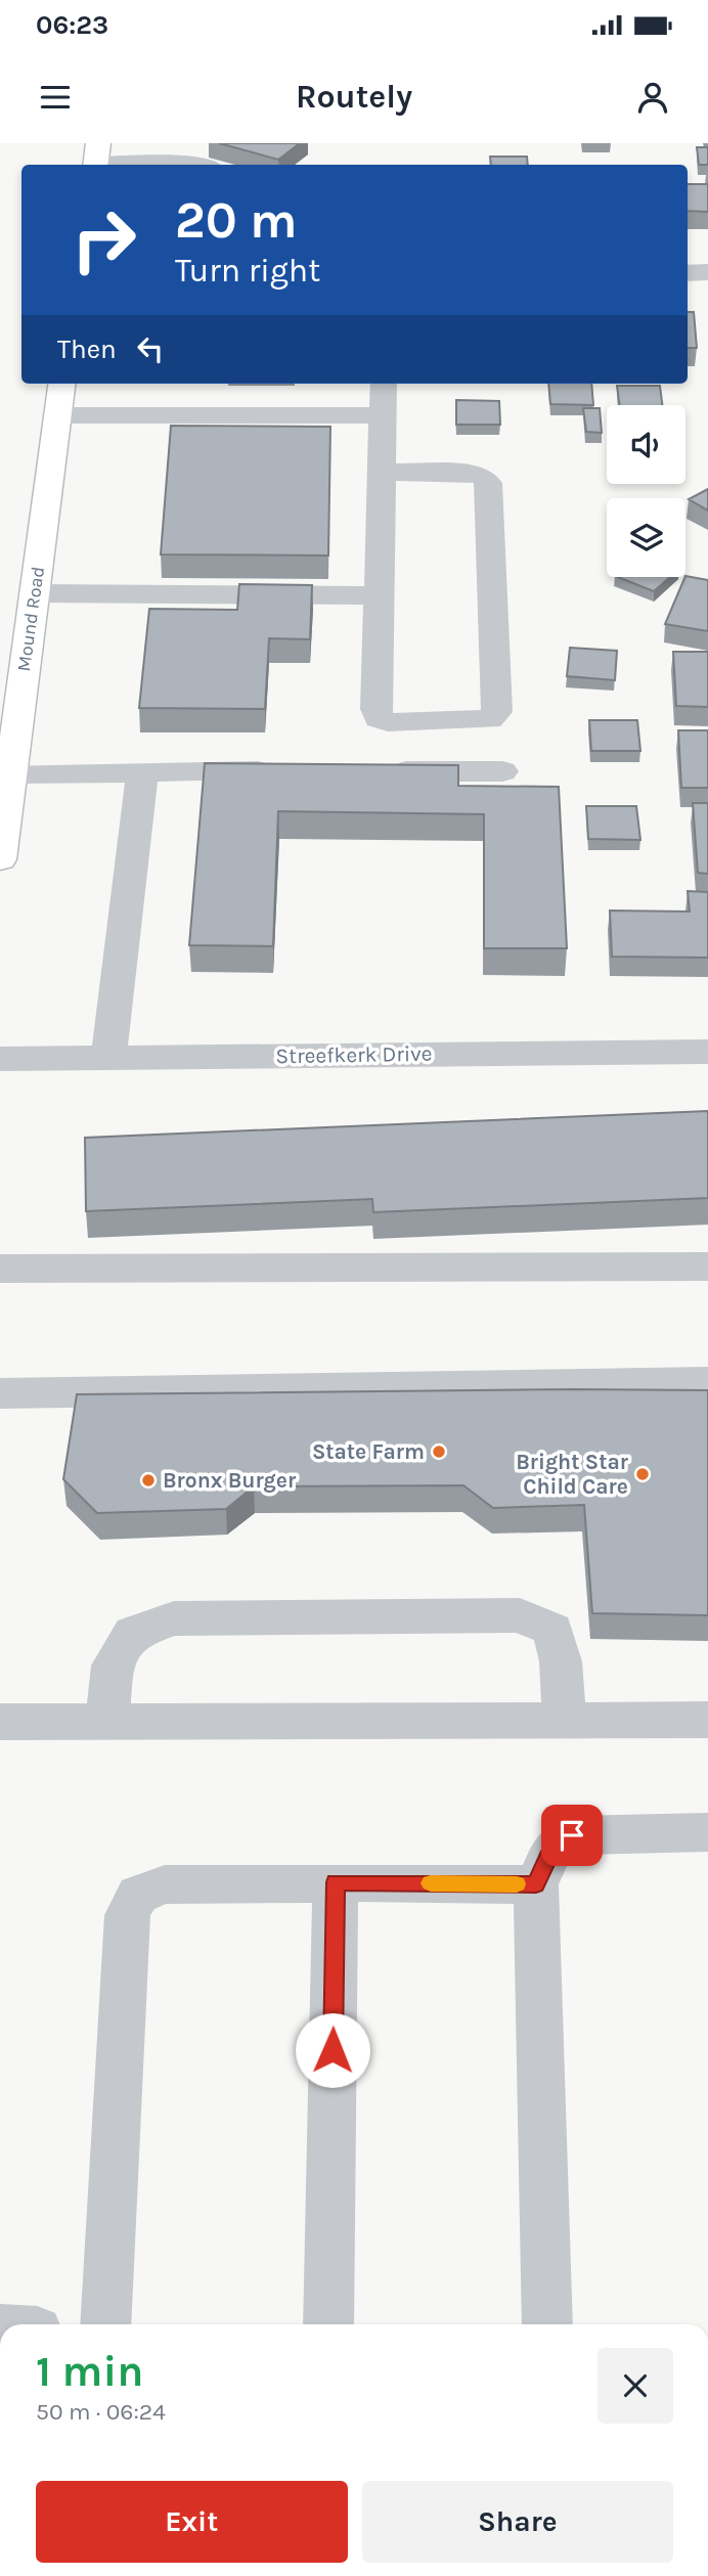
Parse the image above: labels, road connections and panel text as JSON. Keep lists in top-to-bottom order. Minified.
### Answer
{"streets":{"main road":["Mound Road"],"street":["Streefkerk Drive"]},"places":["State Farm","Bright Star Child Care","Bronx Burger"],"page":{"status":"06:23","header":"Routely","turn":["20 m","Turn right"],"then":"Then","heading":["1 min","50 m · 06:24"],"buttons":["Exit","Share"]}}
